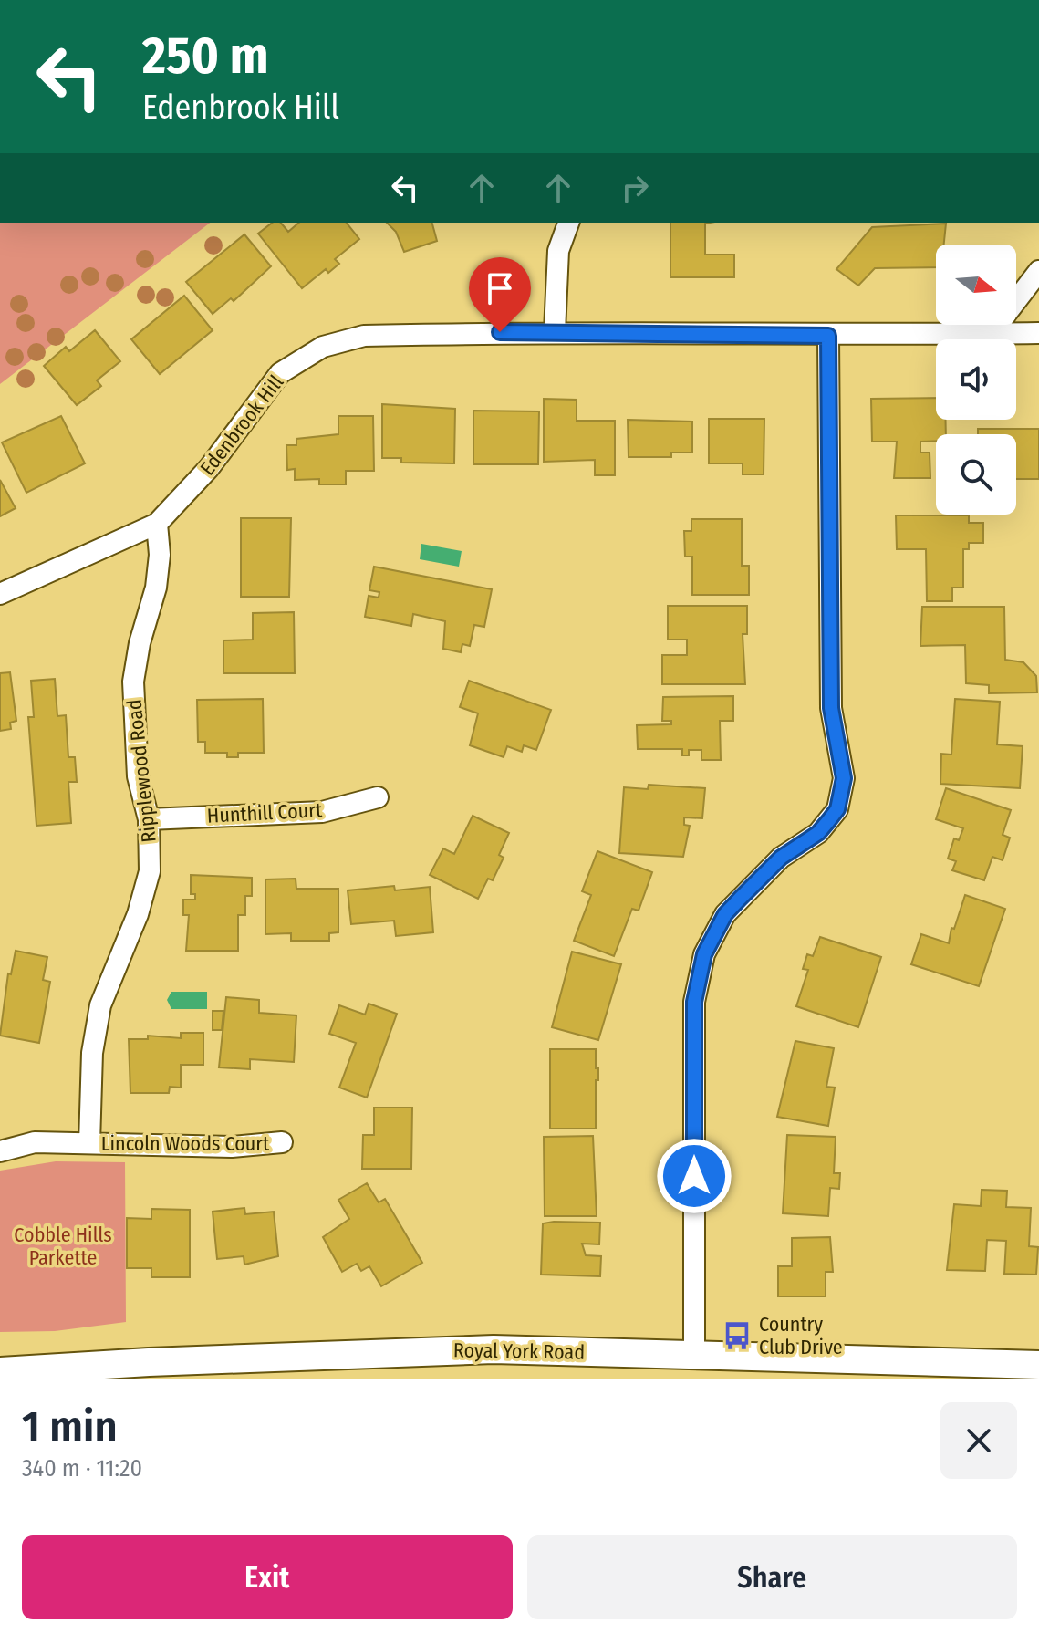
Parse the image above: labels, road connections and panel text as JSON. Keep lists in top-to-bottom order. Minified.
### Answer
{"streets":{"main road":["Royal York Road"],"street":["Edenbrook Hill","Ripplewood Road","Hunthill Court","Lincoln Woods Court"]},"crossings":[["Edenbrook Hill","Ripplewood Road"],["Ripplewood Road","Hunthill Court"],["Ripplewood Road","Lincoln Woods Court"]],"parks":["Cobble Hills Parkette"],"places":{"bus stop":["Country Club Drive"]},"north":"right","page":{"turn":["250 m","Edenbrook Hill"],"heading":["1 min","340 m · 11:20"],"buttons":["Exit","Share"]}}
